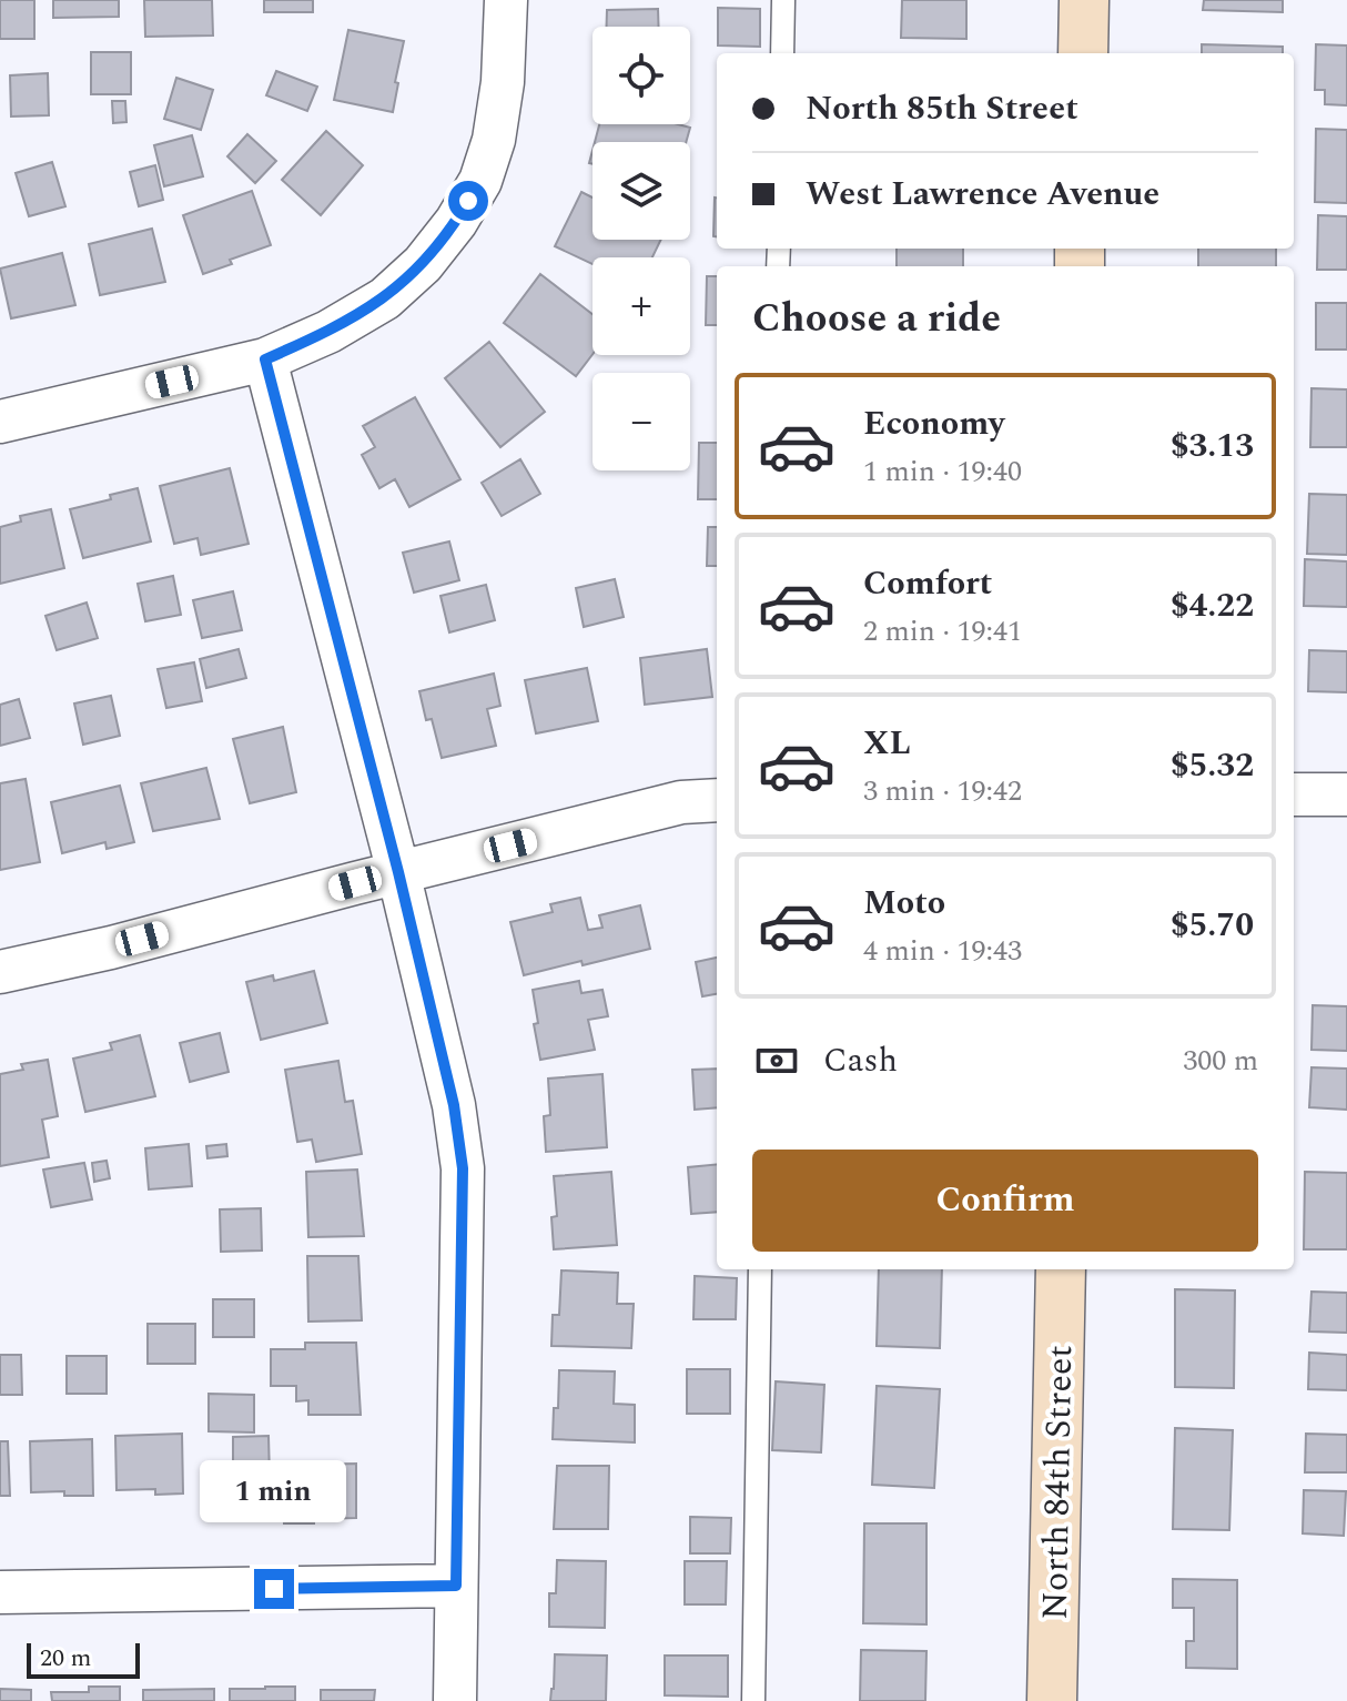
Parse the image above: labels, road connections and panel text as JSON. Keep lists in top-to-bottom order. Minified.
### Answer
{"streets":{"street":["North 84th Street"]},"scale_bar":"20 m","page":{"map_buttons":["+","−"],"banner":["North 85th Street","West Lawrence Avenue"],"heading":"Choose a ride","list":[{"name":"Economy","note":"1 min · 19:40","value":"$3.13"},{"name":"Comfort","note":"2 min · 19:41","value":"$4.22"},{"name":"XL","note":"3 min · 19:42","value":"$5.32"},{"name":"Moto","note":"4 min · 19:43","value":"$5.70"}],"pay":["Cash","300 m"],"buttons":"Confirm","bubble":"1 min","scale":"20 m"}}
